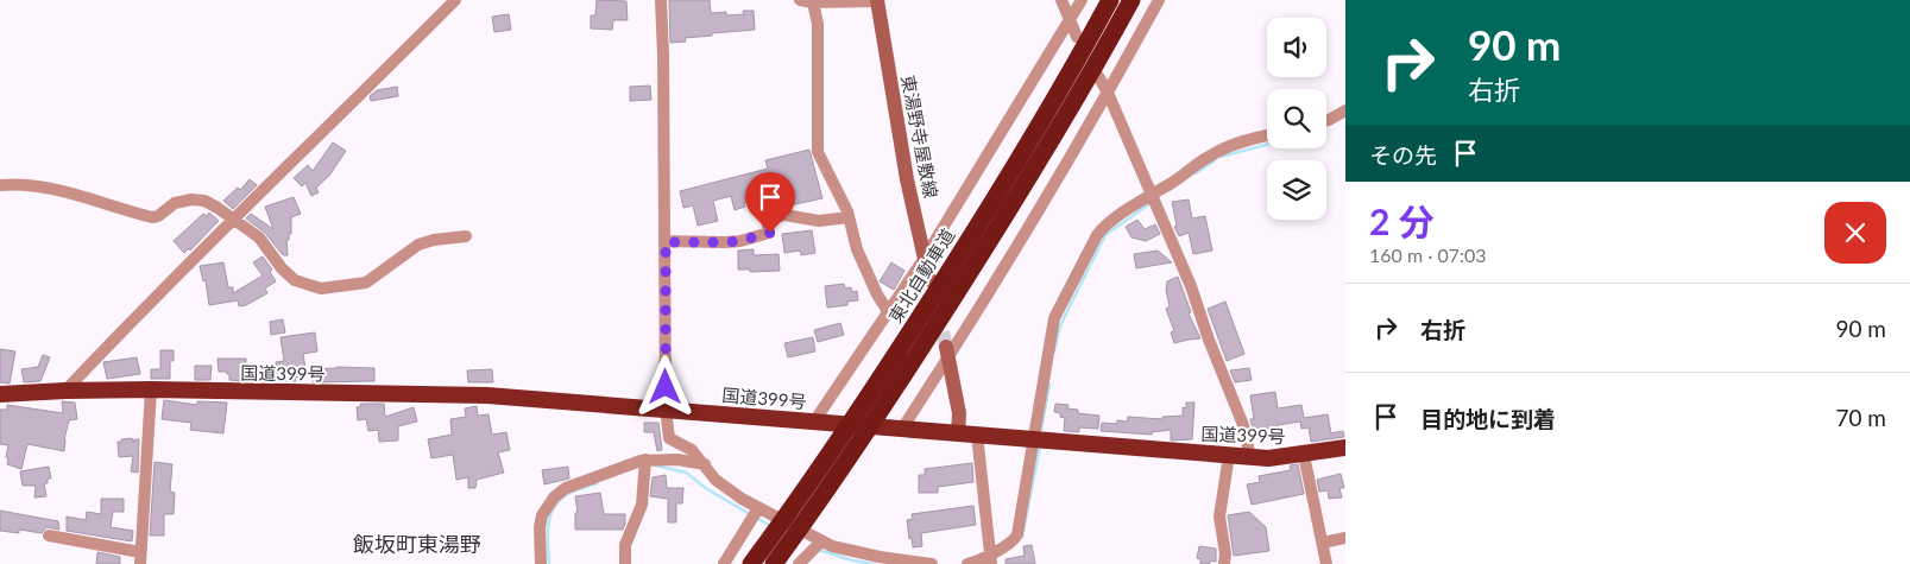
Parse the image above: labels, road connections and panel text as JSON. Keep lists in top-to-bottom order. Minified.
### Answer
{"streets":{"highway":["東北自動車道","国道399号"],"main road":["東湯野寺屋敷線"]},"districts":["飯坂町東湯野"],"page":{"turn":["90 m","右折"],"then":"その先","heading":["2 分","160 m · 07:03"],"list":[{"name":"右折","value":"90 m"},{"name":"目的地に到着","value":"70 m"}]}}
